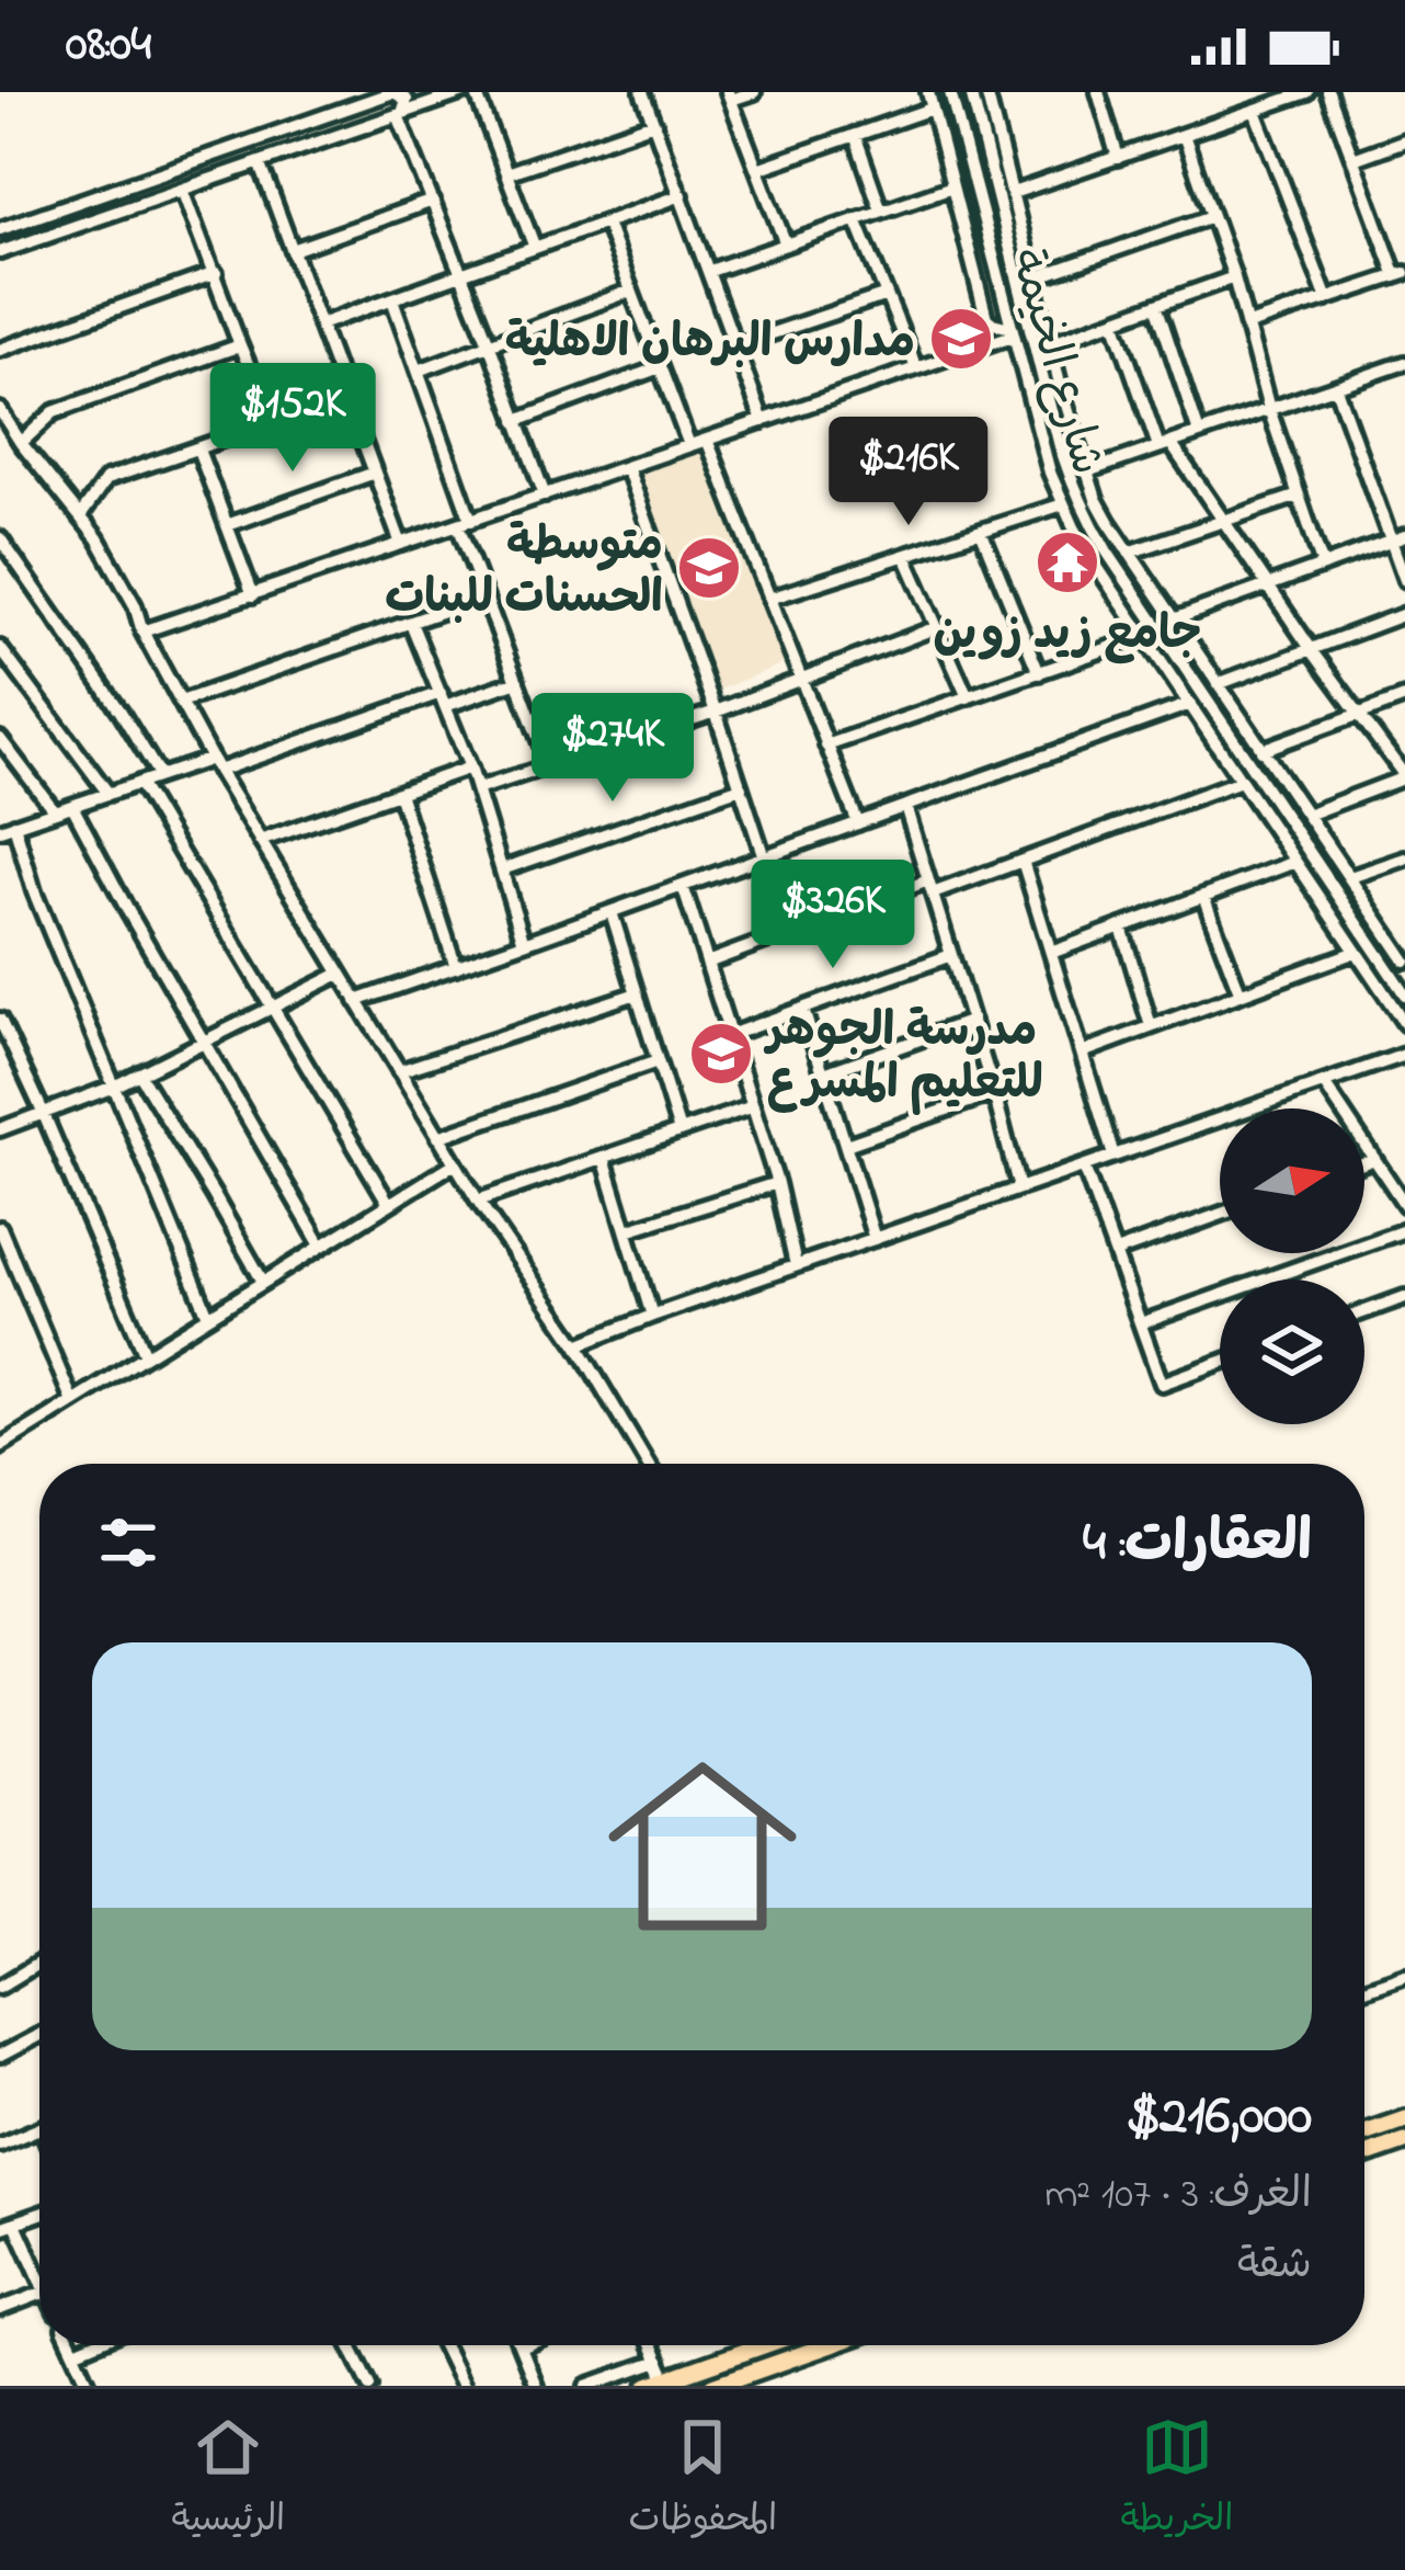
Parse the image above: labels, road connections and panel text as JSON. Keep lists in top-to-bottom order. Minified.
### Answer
{"streets":{"street":["شارع الخيمة"]},"places":{"school or university":["مدارس البرهان الاهلية","متوسطة الحسنات للبنات","مدرسة الجوهر للتعليم المسرع"],"temple":["جامع زيد زوين"]},"north":"right","page":{"status":"08:04","price":["$152K","$216K","$274K","$326K"],"heading":"العقارات: 4","list":[{"name":"$216,000","note":"الغرف: 3 · 107 m² · شقة"}],"tabs":["الخريطة","المحفوظات","الرئيسية"]}}
